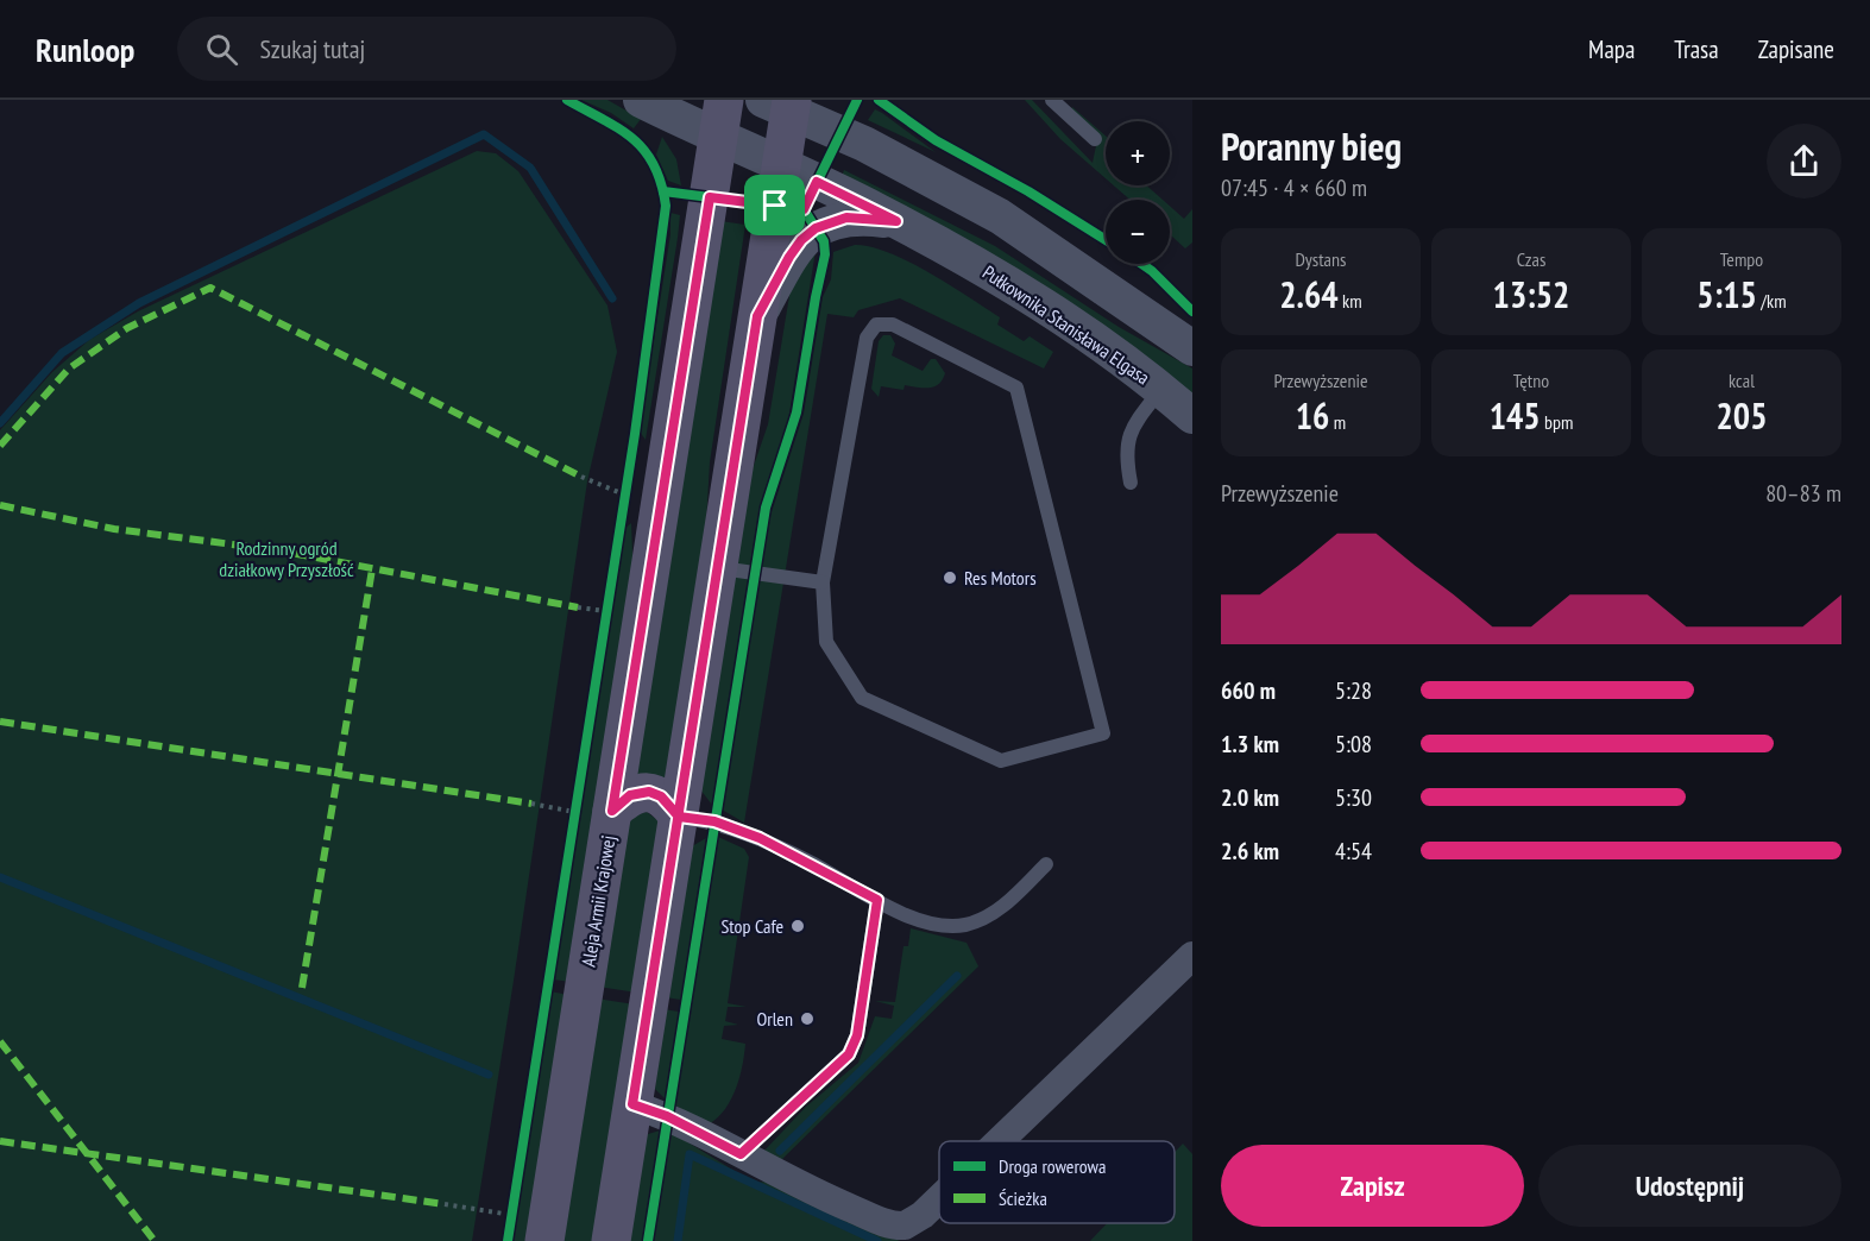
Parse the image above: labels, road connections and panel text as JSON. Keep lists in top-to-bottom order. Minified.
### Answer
{"streets":{"main road":["Aleja Armii Krajowej"],"street":["Pułkownika Stanisława Elgasa"]},"parks":["Rodzinny ogród działkowy Przyszłość"],"places":["Res Motors","Stop Cafe","Orlen"],"legend":["Droga rowerowa","Ścieżka"],"page":{"header":"Runloop","search":"Szukaj tutaj","nav":["Mapa","Trasa","Zapisane"],"heading":["Poranny bieg","07:45 · 4 × 660 m"],"map_buttons":["+","−"],"stats":[["Dystans","2.64 km"],["Czas","13:52"],["Tempo","5:15 /km"],["Przewyższenie","16 m"],["Tętno","145 bpm"],["kcal","205"]],"chart":["Przewyższenie","80–83 m"],"list":[{"name":"660 m","note":"5:28"},{"name":"1.3 km","note":"5:08"},{"name":"2.0 km","note":"5:30"},{"name":"2.6 km","note":"4:54"}],"buttons":["Zapisz","Udostępnij"]}}
